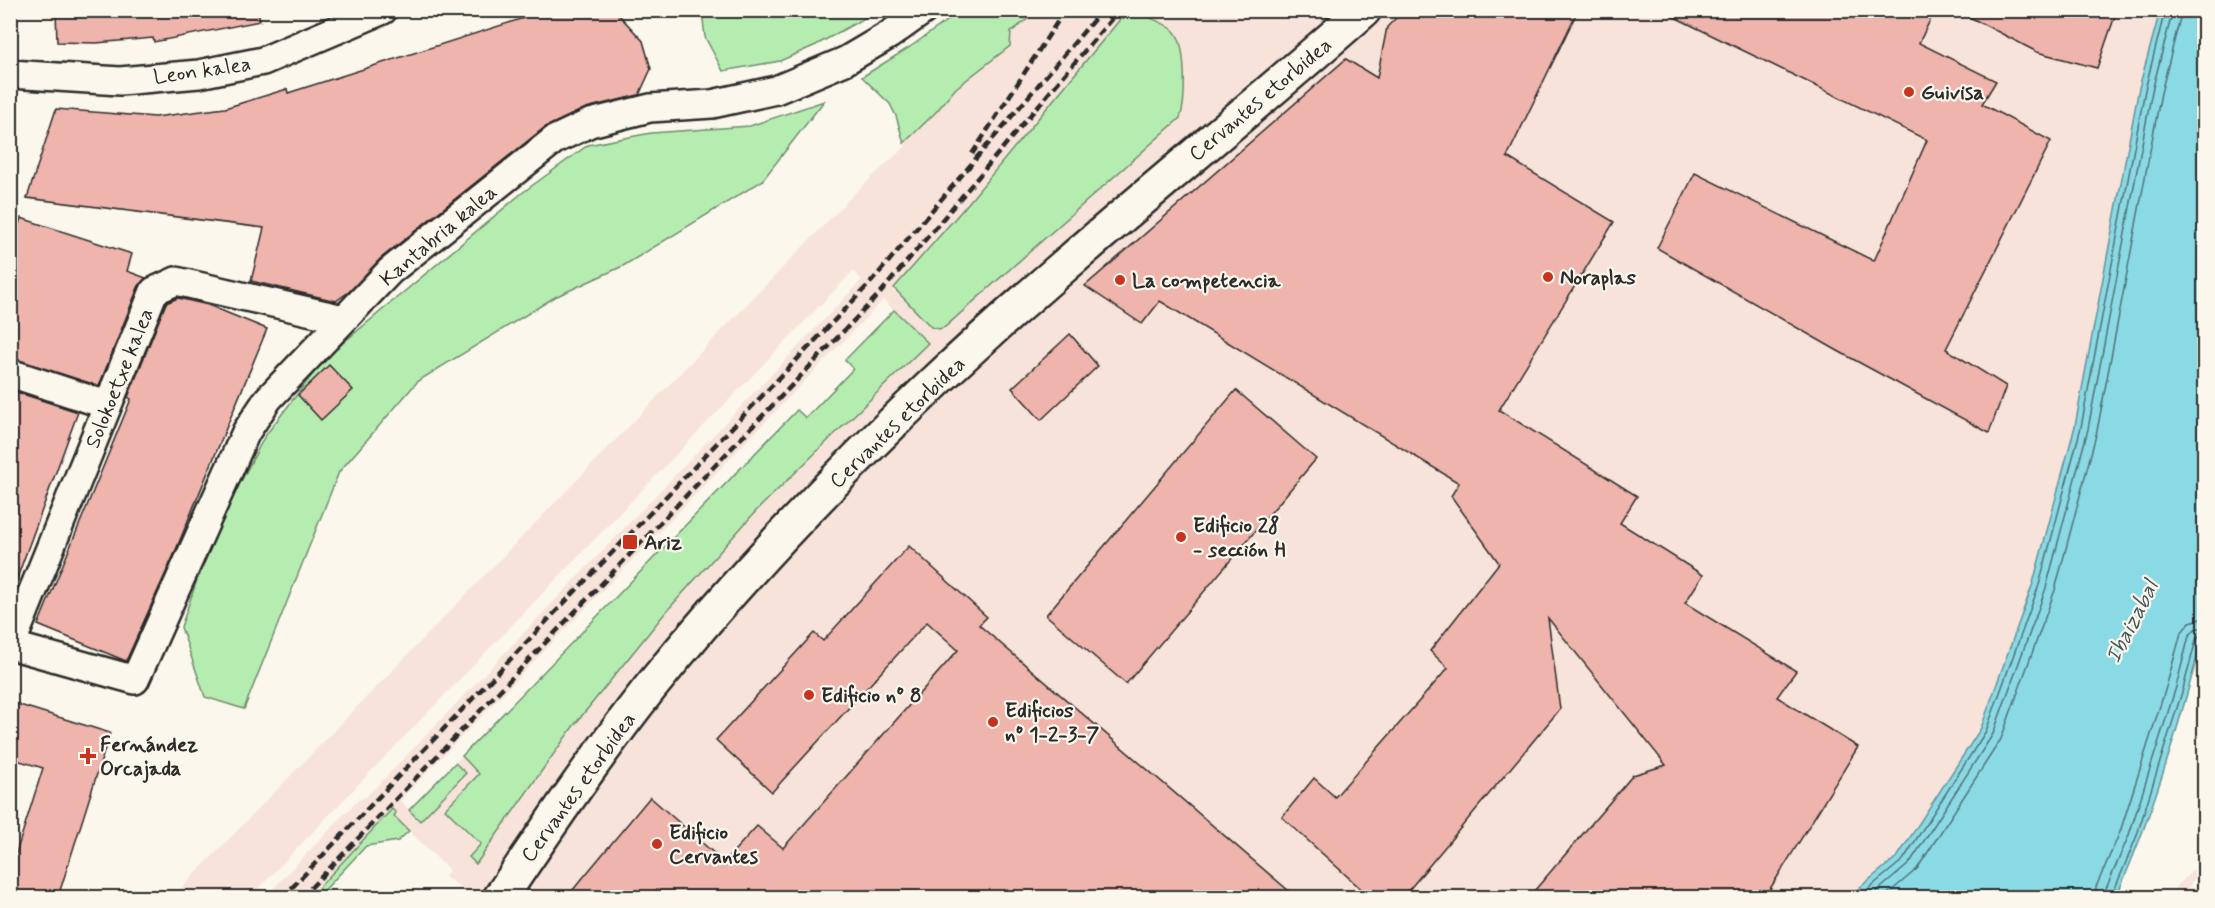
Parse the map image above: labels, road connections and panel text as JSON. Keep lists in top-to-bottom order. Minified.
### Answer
{"streets":{"street":["Leon kalea","Cervantes etorbidea","Kantabria kalea","Solokoetxe kalea"]},"crossings":[["Kantabria kalea","Solokoetxe kalea"]],"water":["Ibaizabal"],"places":{"other":["Guivisa","Noraplas","La competencia","Edificio 28 - sección H","Edificio nº 8","Edificios nº 1-2-3-7","Edificio Cervantes"],"transit":["Ariz"],"health":["Fernández Orcajada"]}}
